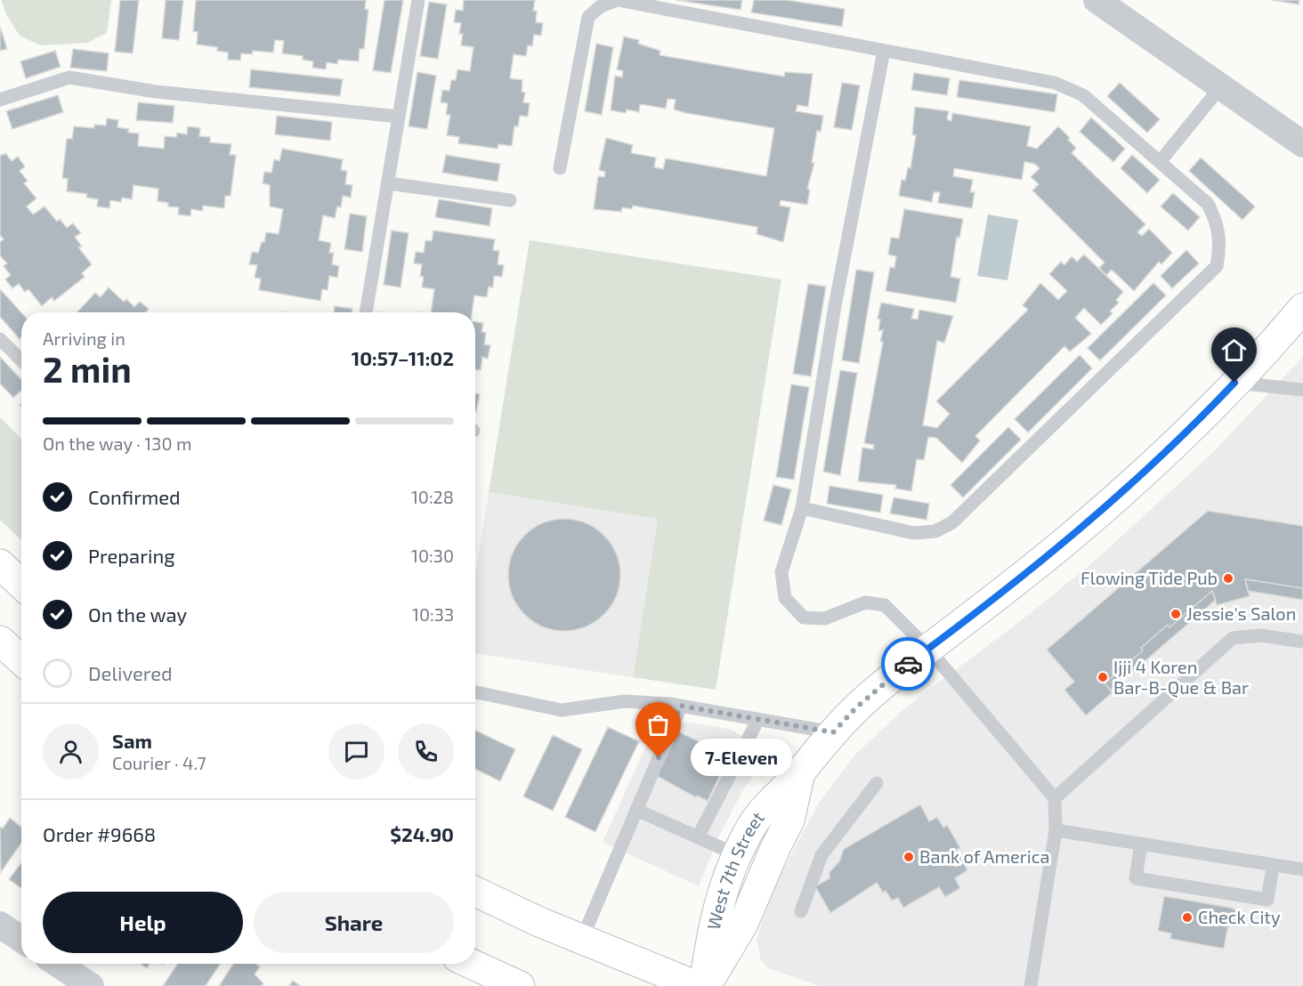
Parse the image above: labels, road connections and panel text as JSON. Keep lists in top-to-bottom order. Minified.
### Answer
{"streets":{"main road":["West 7th Street"]},"places":["Flowing Tide Pub","Jessie's Salon","Ijji 4 Koren Bar-B-Que & Bar","7-Eleven","Bank of America","Check City"],"page":{"heading":["2 min","Arriving in","10:57–11:02"],"panel":["Sam","Courier · 4.7","Order #9668","$24.90"],"bar":"On the way · 130 m","list":[["Confirmed","10:28"],["Preparing","10:30"],["On the way","10:33"],"Delivered"],"bubble":"7-Eleven","buttons":["Help","Share"]}}
